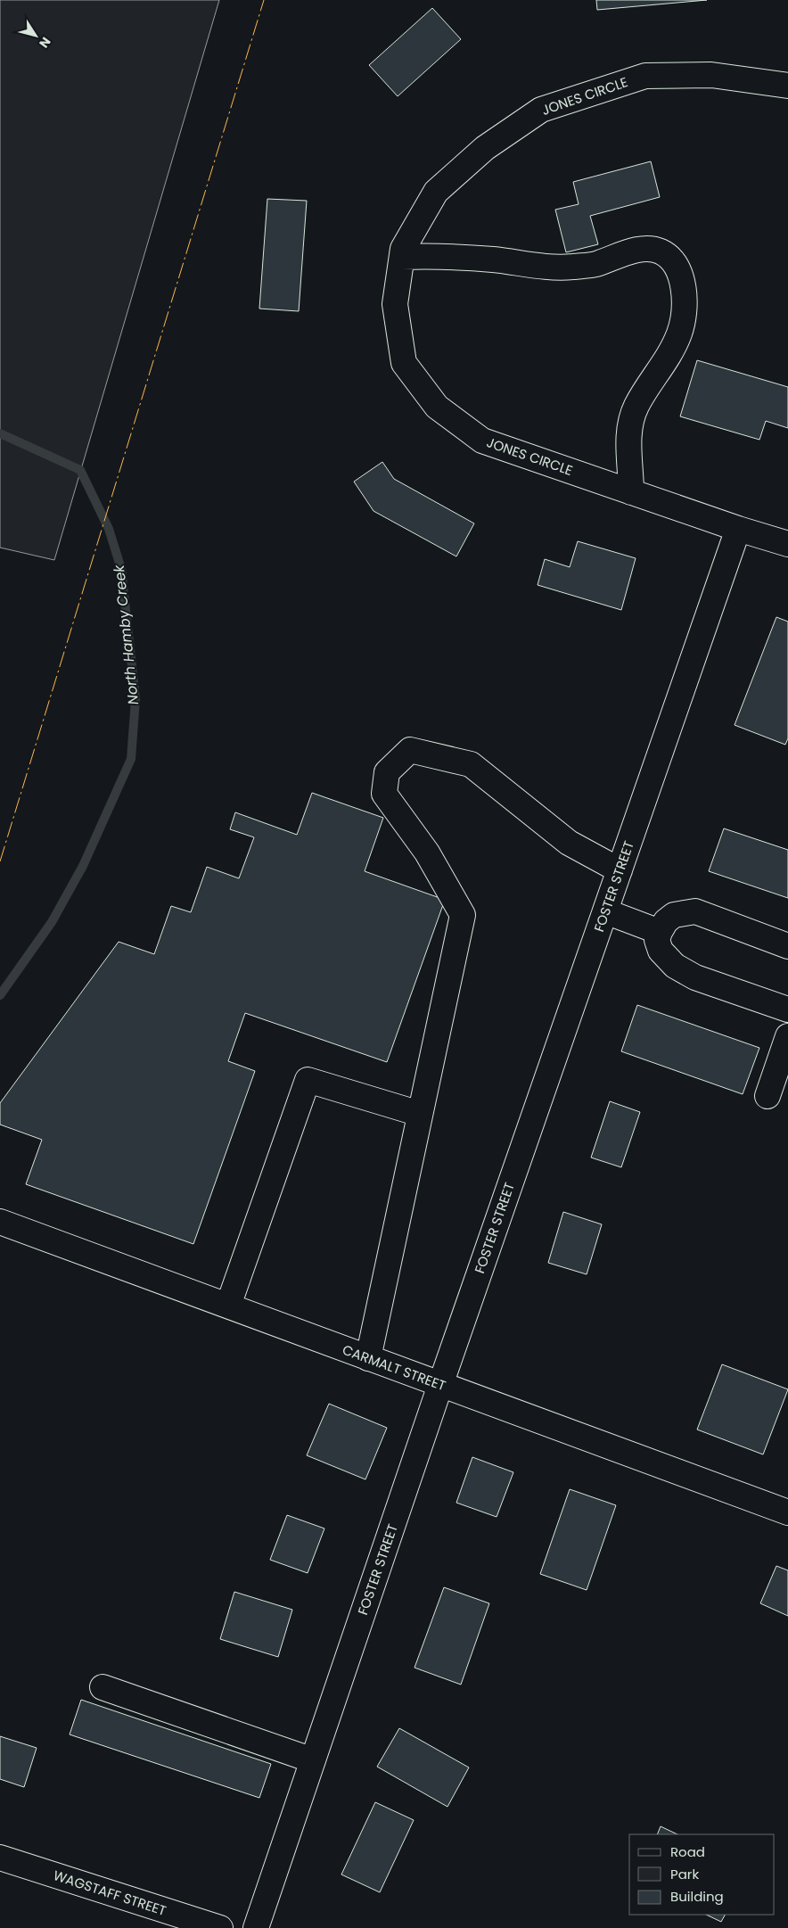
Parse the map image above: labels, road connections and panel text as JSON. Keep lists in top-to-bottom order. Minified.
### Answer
{"streets":{"street":["JONES CIRCLE","FOSTER STREET","CARMALT STREET","WAGSTAFF STREET"]},"crossings":[["JONES CIRCLE","FOSTER STREET"],["FOSTER STREET","CARMALT STREET"]],"water":["North Hamby Creek"],"legend":["Road","Park","Building"],"north":"bottom right"}
